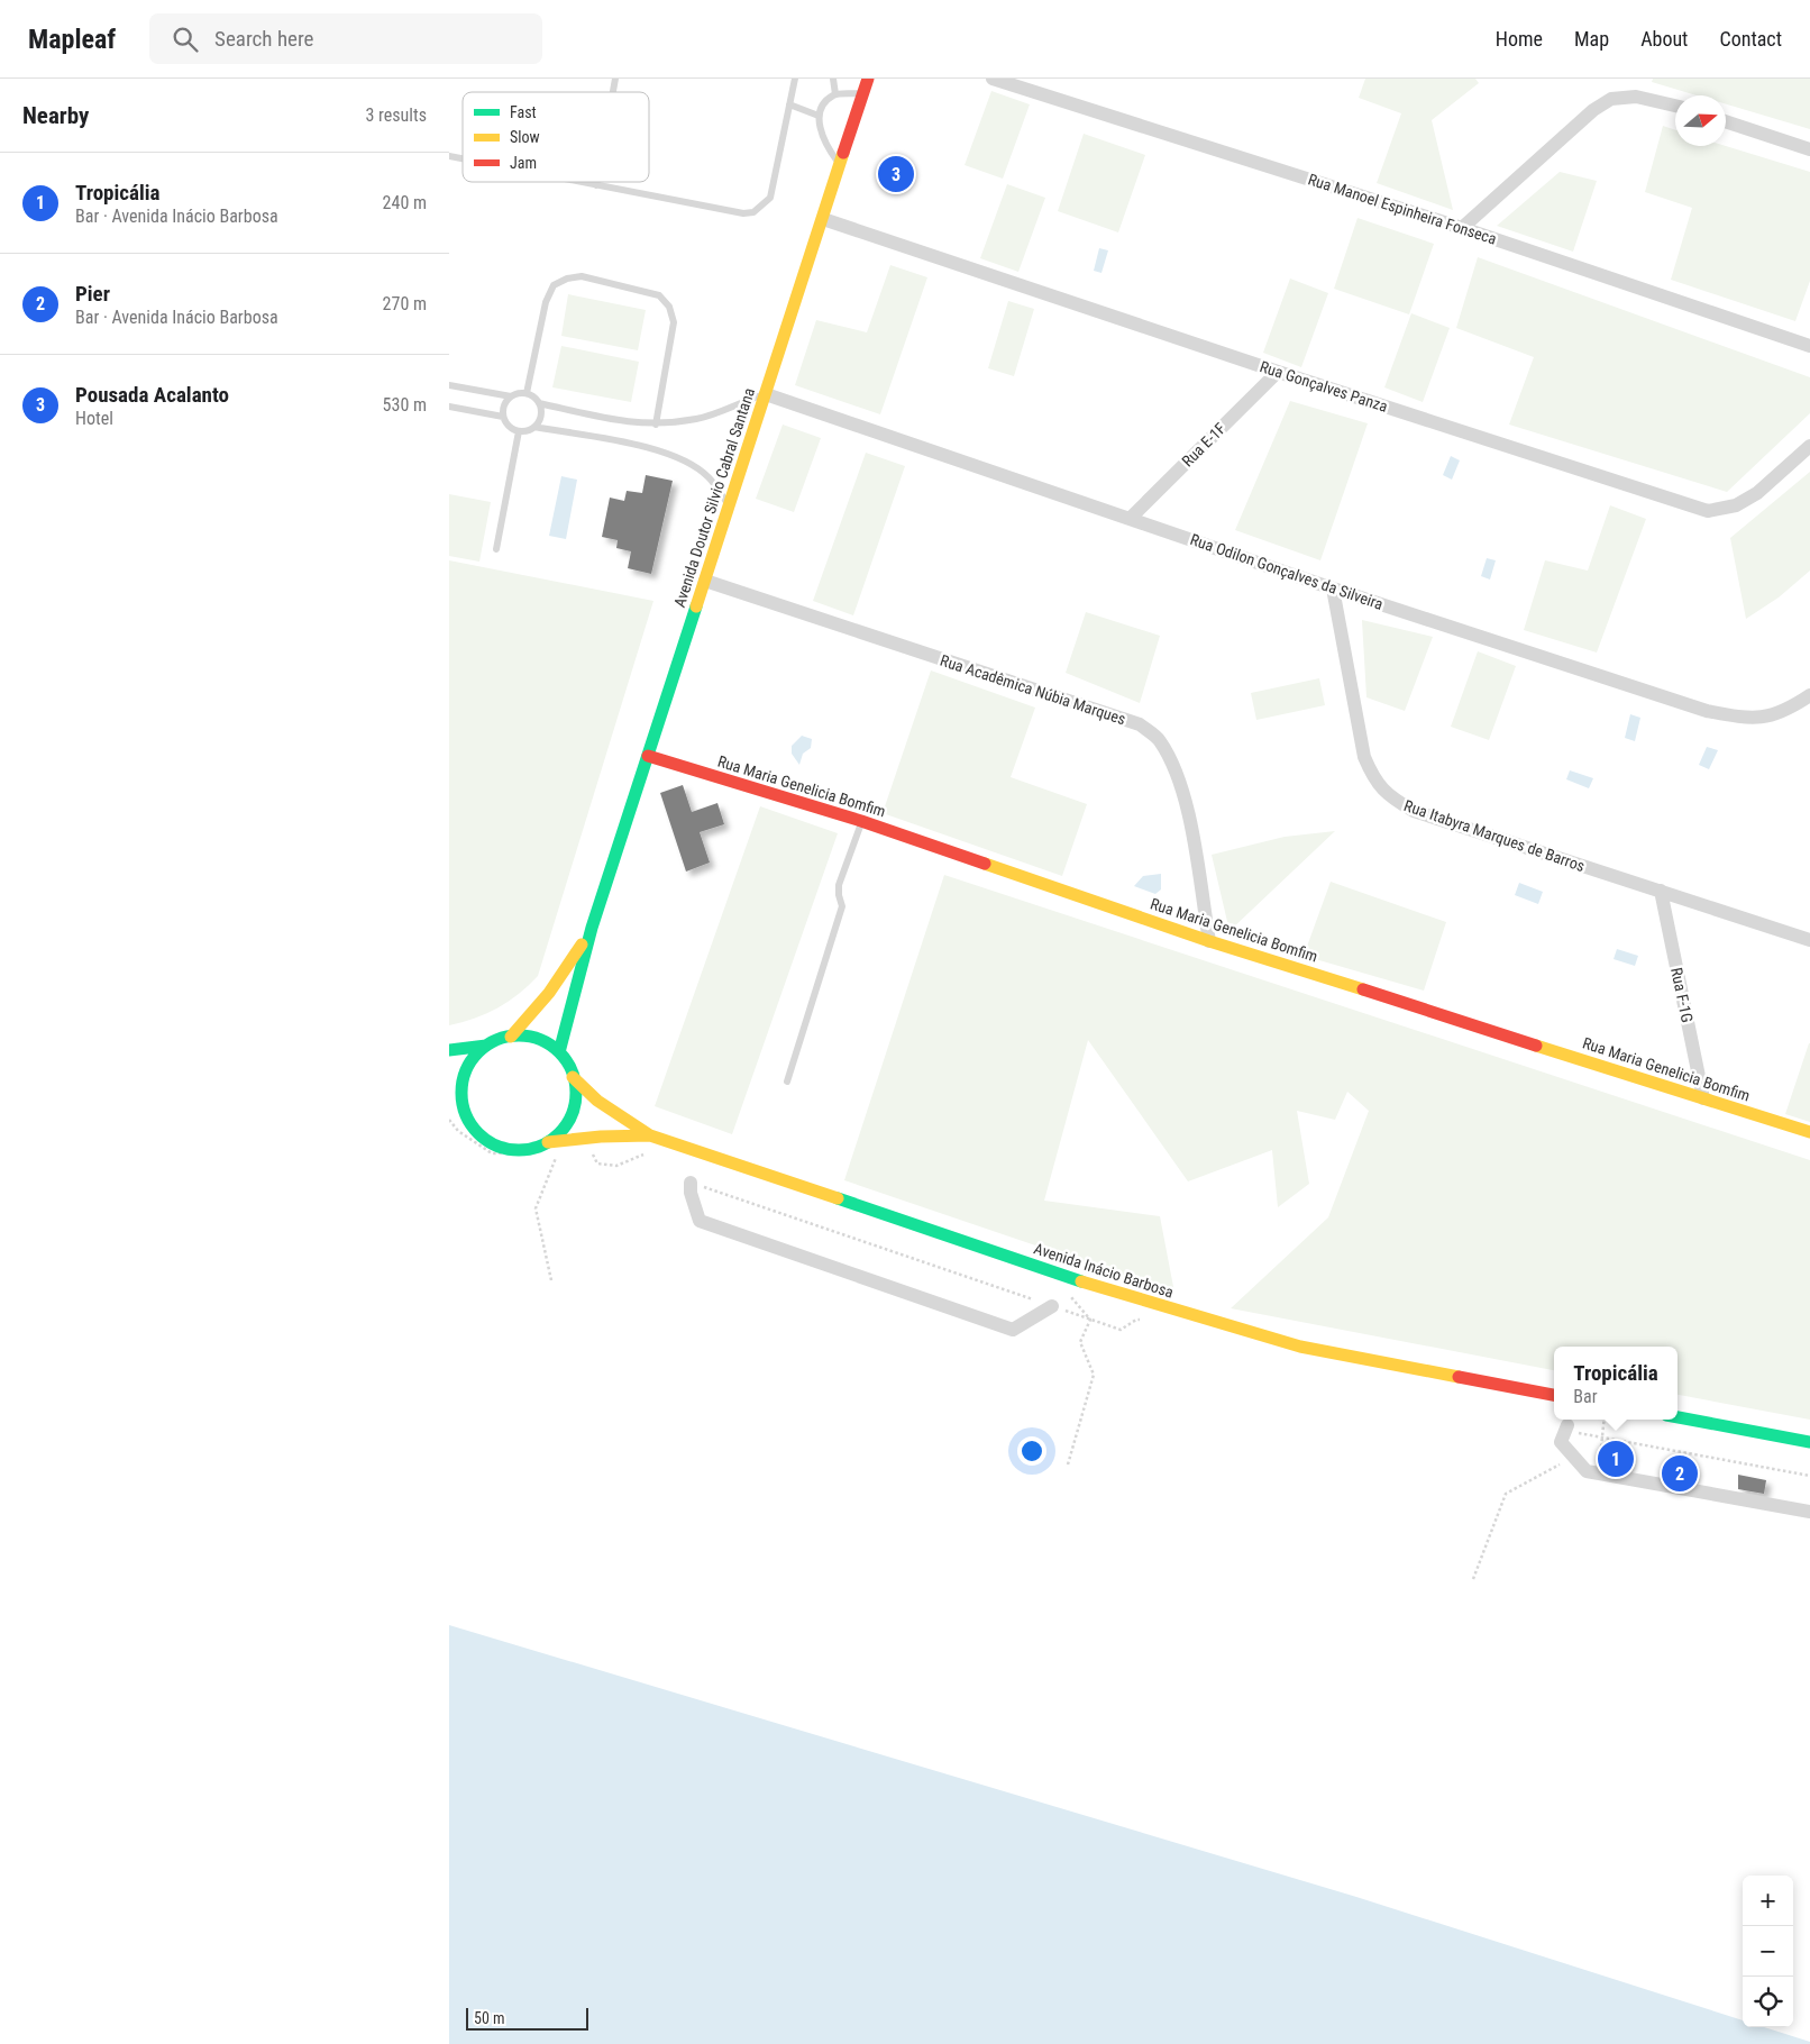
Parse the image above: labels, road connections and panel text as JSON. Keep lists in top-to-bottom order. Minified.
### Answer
{"streets":{"street":["Rua Manoel Espinheira Fonseca","Rua Gonçalves Panza","Rua E-1F","Avenida Doutor Silvio Cabral Santana","Rua Odilon Gonçalves da Silveira","Rua Acadêmica Núbia Marques","Rua Maria Genelicia Bomfim","Rua Itabyra Marques de Barros","Rua F-1G","Avenida Inácio Barbosa"]},"crossings":[["Rua Gonçalves Panza","Rua E-1F"],["Rua Gonçalves Panza","Avenida Doutor Silvio Cabral Santana"],["Rua E-1F","Rua Odilon Gonçalves da Silveira"],["Avenida Doutor Silvio Cabral Santana","Rua Odilon Gonçalves da Silveira"],["Avenida Doutor Silvio Cabral Santana","Rua Acadêmica Núbia Marques"],["Avenida Doutor Silvio Cabral Santana","Rua Maria Genelicia Bomfim"],["Avenida Doutor Silvio Cabral Santana","Avenida Inácio Barbosa"],["Rua Odilon Gonçalves da Silveira","Rua Itabyra Marques de Barros"],["Rua Acadêmica Núbia Marques","Rua Maria Genelicia Bomfim"],["Rua Maria Genelicia Bomfim","Rua F-1G"],["Rua Itabyra Marques de Barros","Rua F-1G"]],"legend":["Fast","Slow","Jam"],"scale_bar":"50 m","north":"right","page":{"header":"Mapleaf","search":"Search here","nav":["Home","Map","About","Contact"],"heading":["Nearby","3 results"],"list":[{"mark":"1","name":"Tropicália","note":"Bar · Avenida Inácio Barbosa","value":"240 m"},{"mark":"2","name":"Pier","note":"Bar · Avenida Inácio Barbosa","value":"270 m"},{"mark":"3","name":"Pousada Acalanto","note":"Hotel","value":"530 m"}],"pins":["3","1","2"],"popup":["Tropicália","Bar"],"map_buttons":["+","−"],"scale":"50 m"}}
